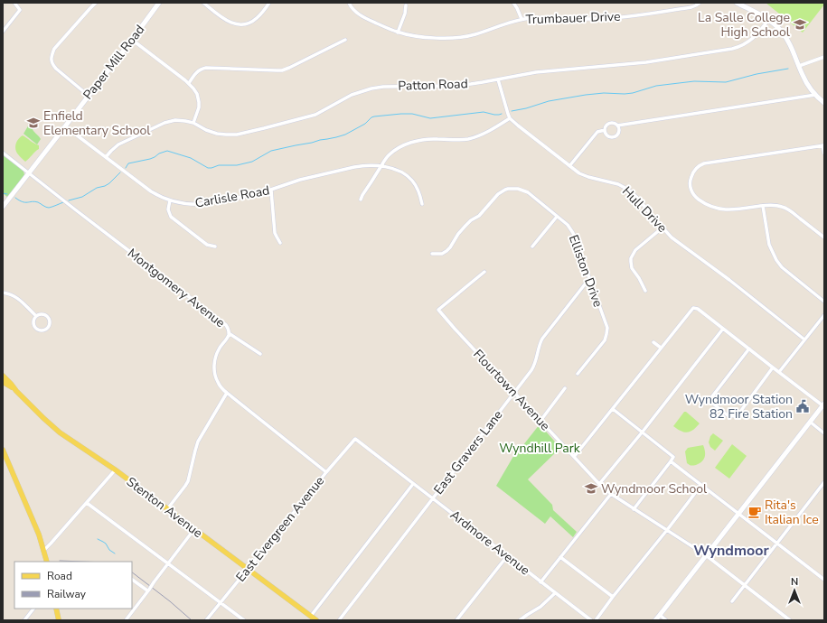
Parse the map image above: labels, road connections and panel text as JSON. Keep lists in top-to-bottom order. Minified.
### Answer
{"streets":{"main road":["Paper Mill Road","Stenton Avenue"],"street":["Trumbauer Drive","Patton Road","Carlisle Road","Hull Drive","Elliston Drive","Montgomery Avenue","Flourtown Avenue","East Gravers Lane","East Evergreen Avenue","Ardmore Avenue"]},"crossings":[["Paper Mill Road","Carlisle Road"],["Paper Mill Road","Montgomery Avenue"],["Patton Road","Carlisle Road"],["Elliston Drive","East Gravers Lane"],["Montgomery Avenue","East Evergreen Avenue"],["Flourtown Avenue","East Gravers Lane"],["East Gravers Lane","Ardmore Avenue"],["Stenton Avenue","East Evergreen Avenue"],["East Evergreen Avenue","Ardmore Avenue"]],"districts":["Wyndmoor"],"parks":["Wyndhill Park"],"places":{"school or university":["La Salle College High School","Enfield Elementary School","Wyndmoor School"],"public building":["Wyndmoor Station 82 Fire Station"],"cafe":["Rita's Italian Ice"]},"legend":["Road","Railway"],"north":"top"}
